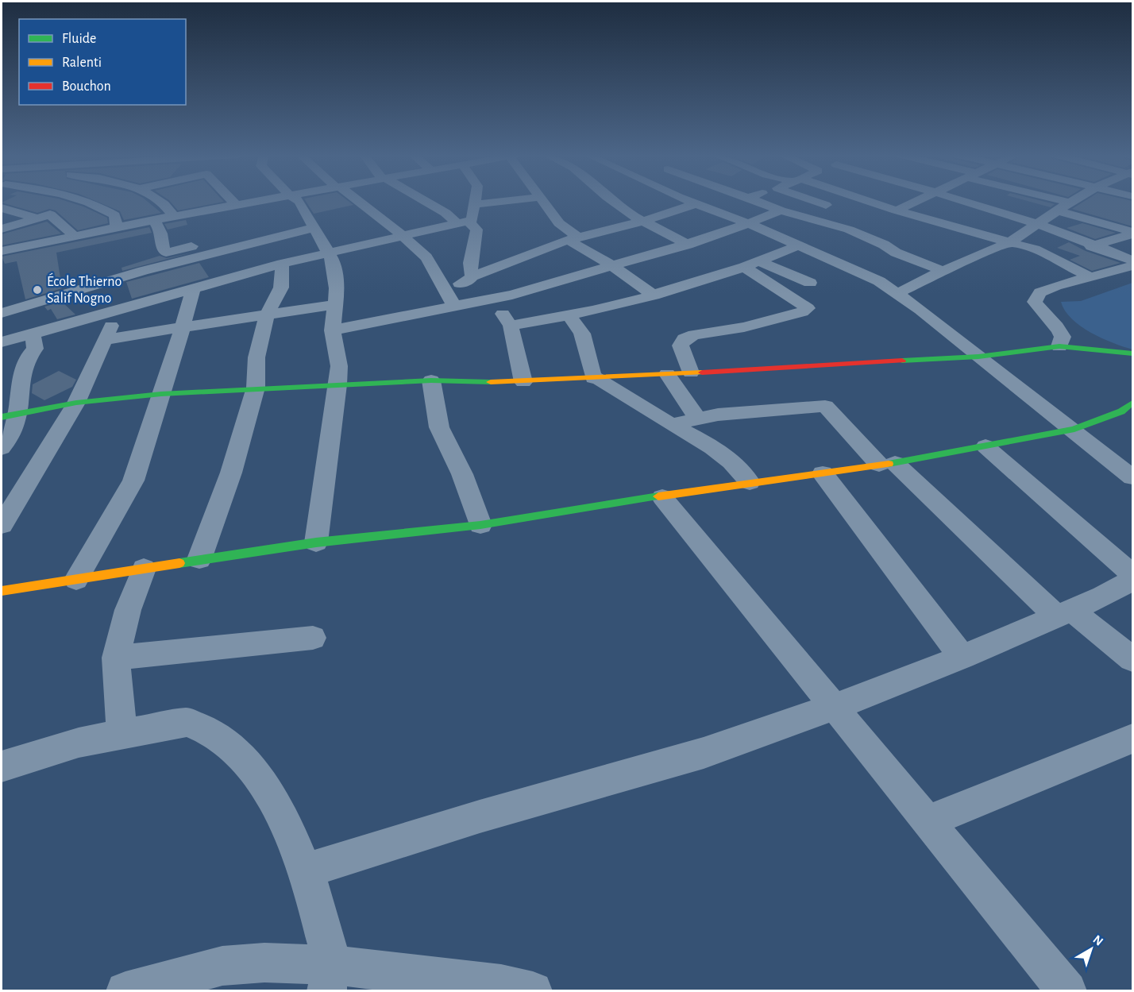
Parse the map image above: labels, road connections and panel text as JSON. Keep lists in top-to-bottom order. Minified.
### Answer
{"places":["École Thierno Salif Nogno"],"legend":["Fluide","Ralenti","Bouchon"],"north":"top right"}
